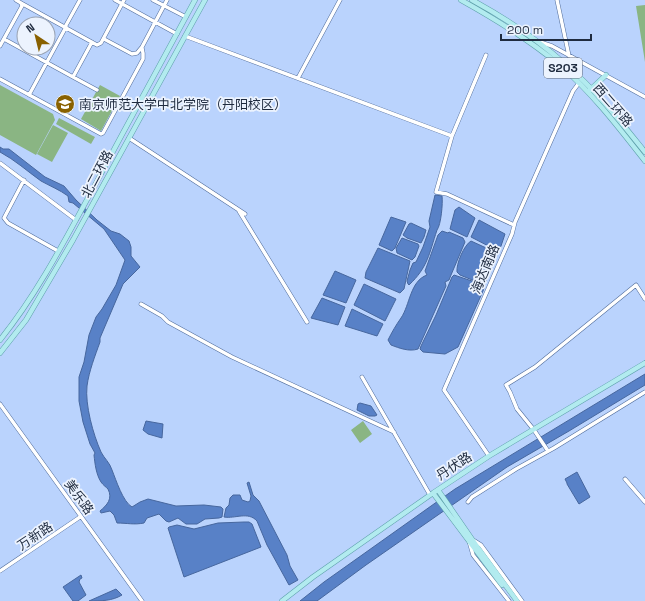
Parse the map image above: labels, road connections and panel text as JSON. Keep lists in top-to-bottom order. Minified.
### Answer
{"streets":{"main road":["S203","西二环路","北二环路","丹伏路"],"street":["海达南路","美乐路","万新路"]},"crossings":[["西二环路","海达南路"],["海达南路","丹伏路"],["美乐路","万新路"]],"places":{"school or university":["南京师范大学中北学院（丹阳校区）"]},"scale_bar":"200 m","north":"top left"}
